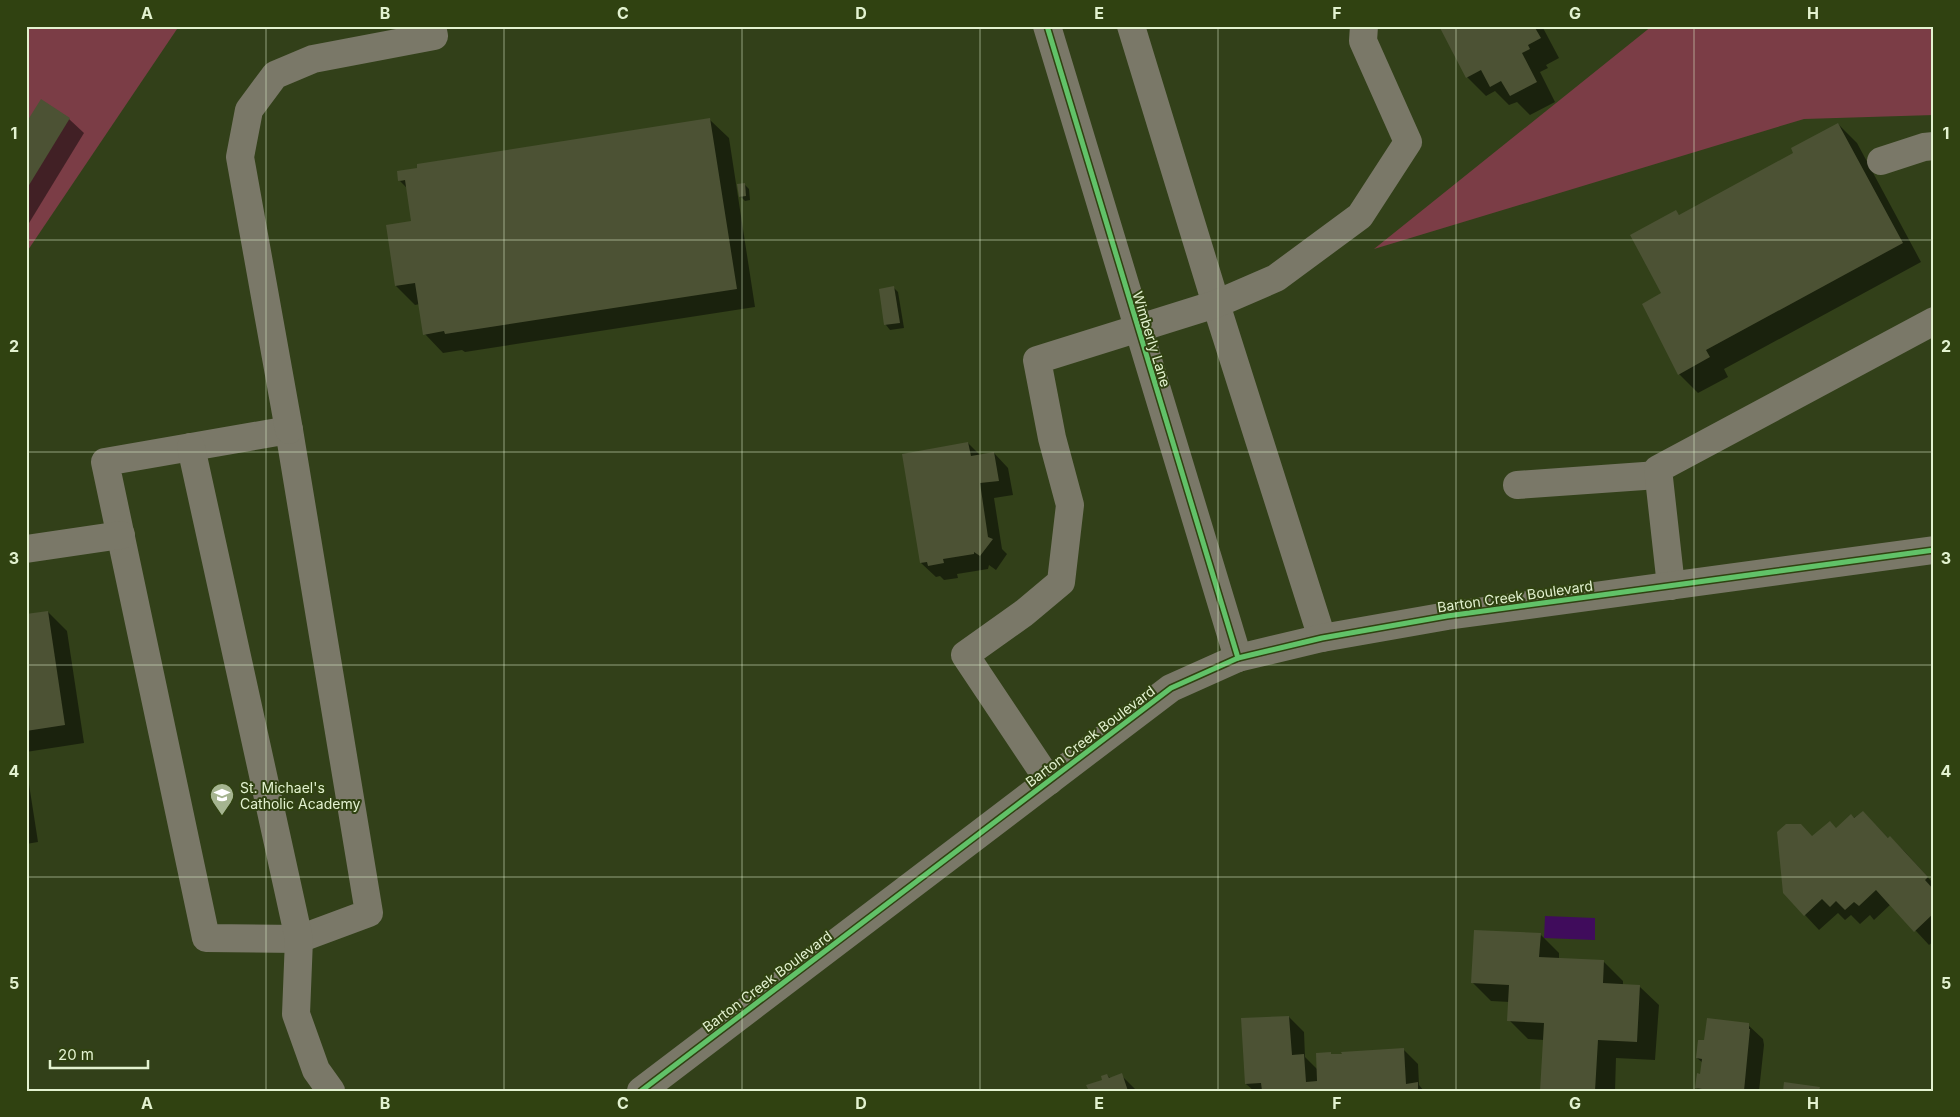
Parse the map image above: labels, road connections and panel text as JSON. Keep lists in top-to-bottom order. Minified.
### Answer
{"streets":{"street":["Wimberly Lane","Barton Creek Boulevard"]},"crossings":[["Wimberly Lane","Barton Creek Boulevard"]],"places":{"school or university":["St. Michael's Catholic Academy"]},"scale_bar":"20 m","grid":{"columns":["A","B","C","D","E","F","G","H"],"rows":["1","2","3","4","5"]}}
